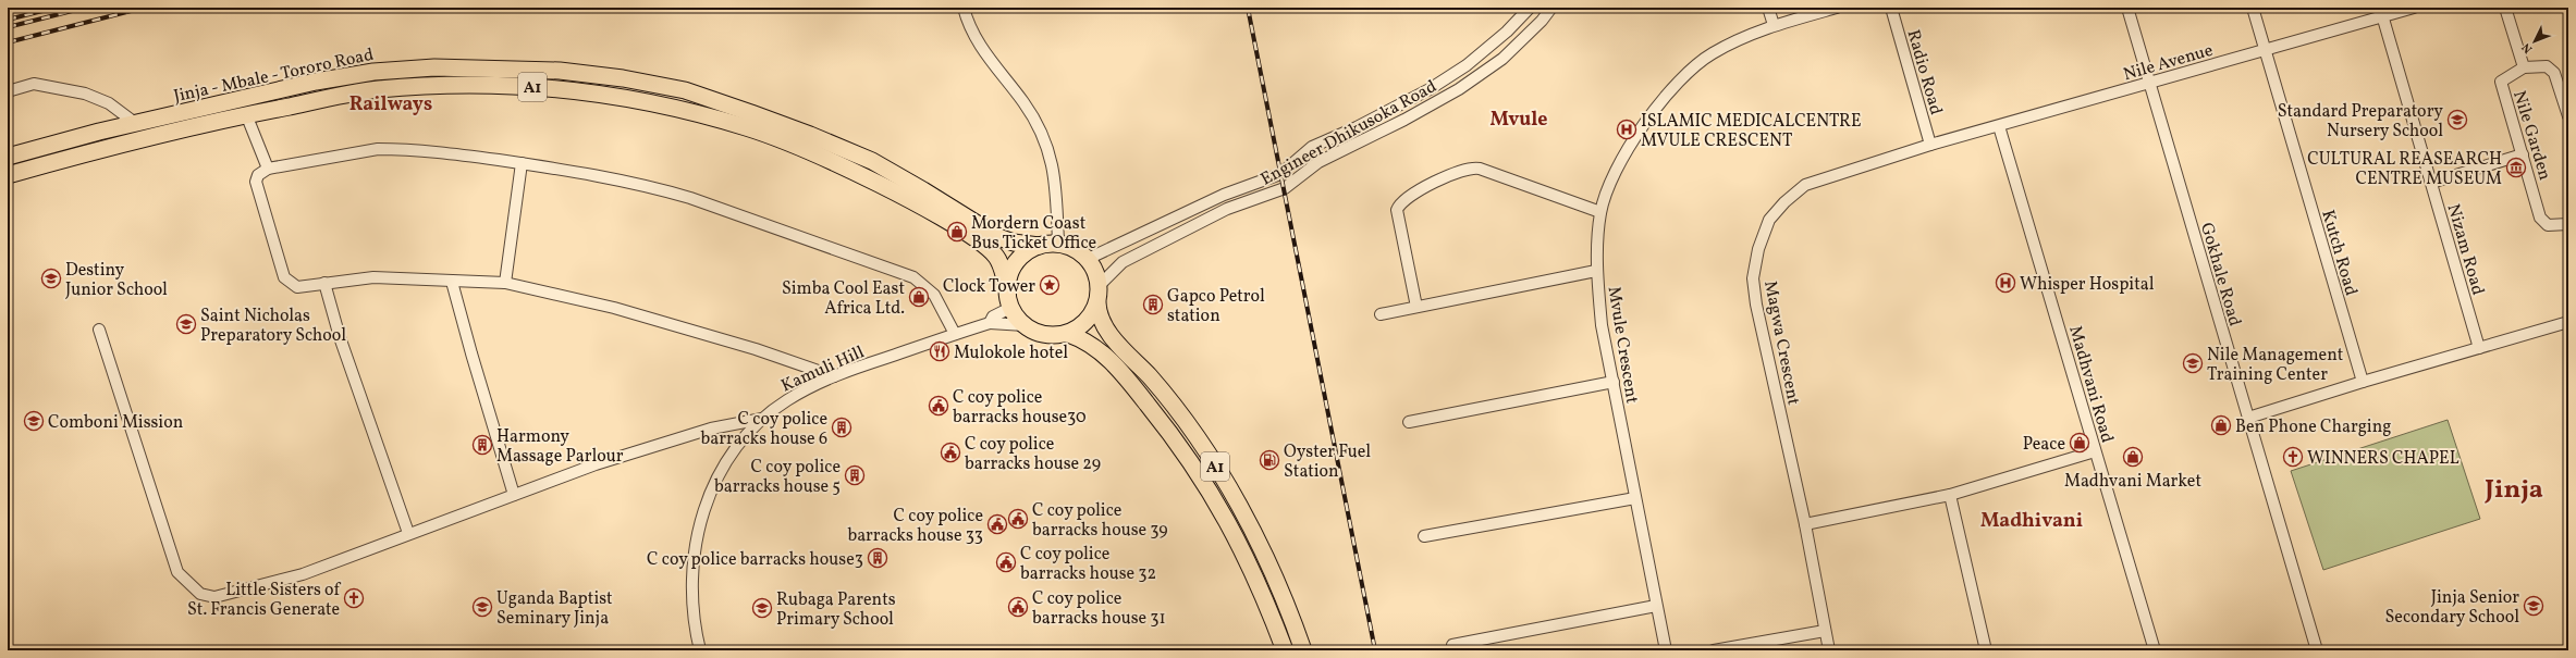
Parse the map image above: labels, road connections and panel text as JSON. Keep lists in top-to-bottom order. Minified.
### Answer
{"streets":{"highway":["Jinja - Mbale - Tororo Road","A1"],"street":["Nile Avenue","Radio Road","Engineer Dhikusoka Road","Nile Garden","Nizam Road","Kutch Road","Gokhale Road","Magwa Crescent","Mvule Crescent","Kamuli Hill","Madhvani Road"]},"crossings":[["Nile Avenue","Radio Road"],["Nile Avenue","Nizam Road"],["Nile Avenue","Kutch Road"],["Nile Avenue","Gokhale Road"],["Nile Avenue","Magwa Crescent"],["Nile Avenue","Madhvani Road"],["Radio Road","Magwa Crescent"],["Jinja - Mbale - Tororo Road","A1"],["Jinja - Mbale - Tororo Road","Engineer Dhikusoka Road"],["Jinja - Mbale - Tororo Road","Kamuli Hill"],["A1","Engineer Dhikusoka Road"],["A1","Kamuli Hill"],["Engineer Dhikusoka Road","Kamuli Hill"]],"districts":["Railways","Mvule","Jinja","Madhivani"],"places":{"school or university":["Standard Preparatory Nursery School","Destiny Junior School","Saint Nicholas Preparatory School","Nile Management Training Center","Comboni Mission","Jinja Senior Secondary School","Uganda Baptist Seminary Jinja","Rubaga Parents Primary School"],"hospital":["ISLAMIC MEDICALCENTRE MVULE CRESCENT","Whisper Hospital"],"museum":["CULTURAL REASEARCH CENTRE MUSEUM"],"shop":["Mordern Coast Bus Ticket Office","Simba Cool East Africa Ltd.","Ben Phone Charging","Peace","Madhvani Market"],"place":["Clock Tower"],"building":["Gapco Petrol station","C coy police barracks house 6","Harmony Massage Parlour","C coy police barracks house 5","C coy police barracks house3"],"restaurant":["Mulokole hotel"],"public building":["C coy police barracks house30","C coy police barracks house 29","C coy police barracks house 39","C coy police barracks house 33","C coy police barracks house 32","C coy police barracks house 31"],"church":["WINNERS CHAPEL","Little Sisters of St. Francis Generate"],"fuel station":["Oyster Fuel Station"]},"north":"bottom left"}
